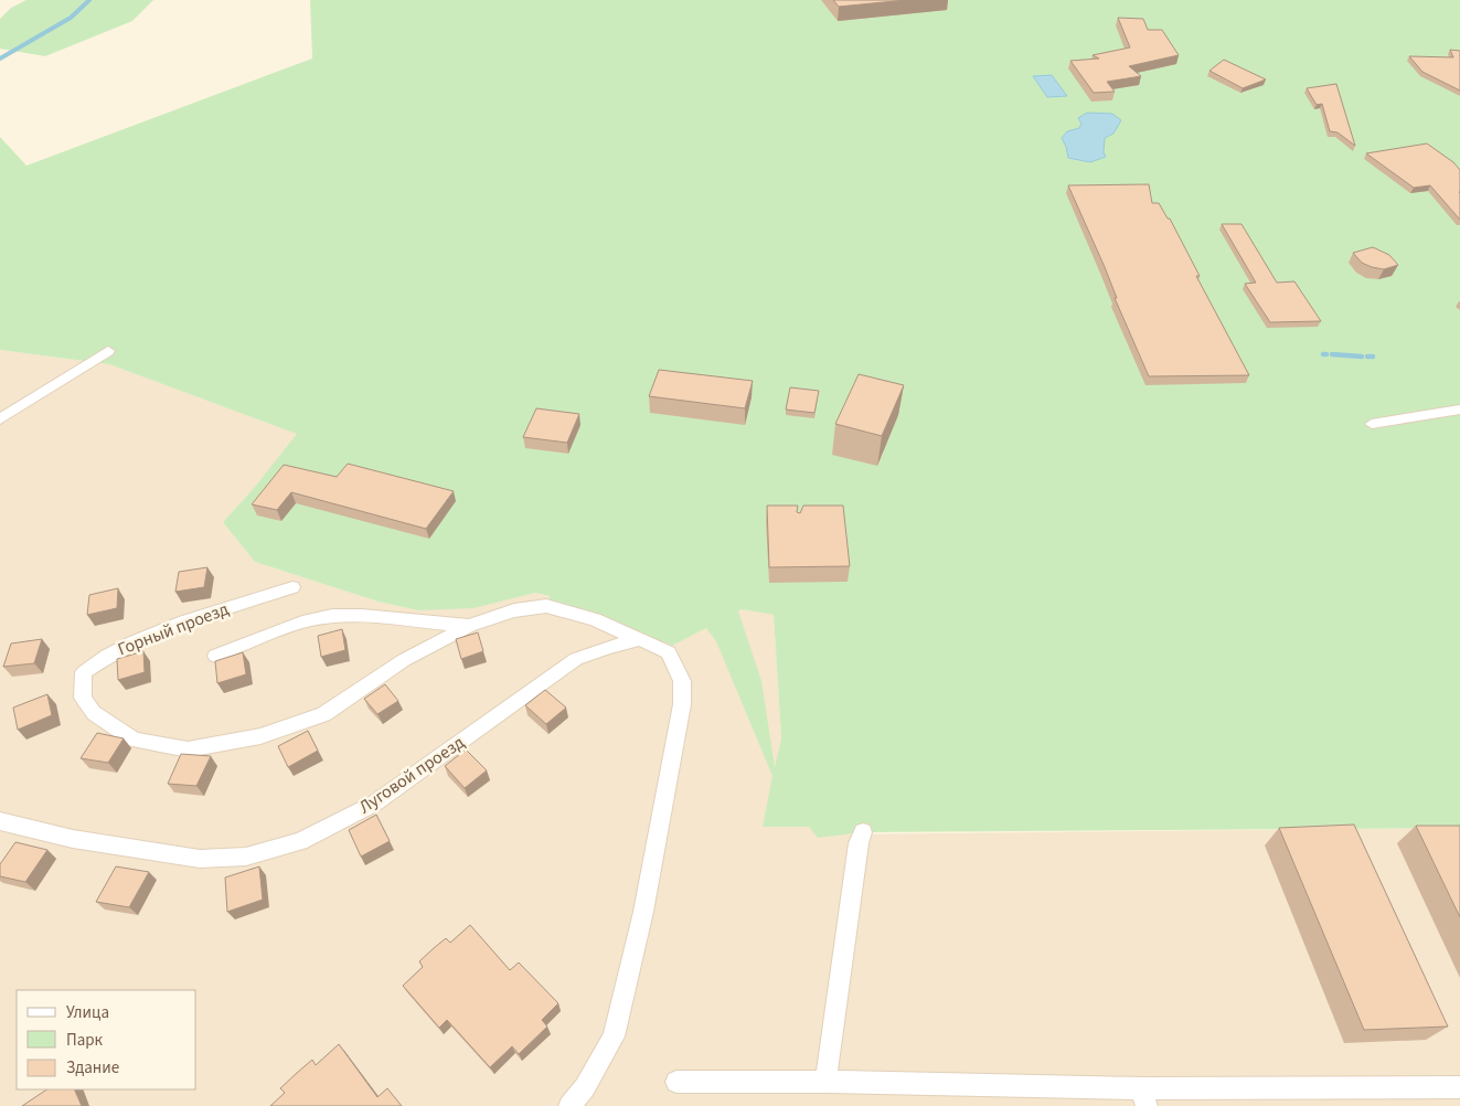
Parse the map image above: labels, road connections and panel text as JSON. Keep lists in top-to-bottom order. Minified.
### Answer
{"streets":{"street":["Горный проезд","Луговой проезд"]},"crossings":[["Горный проезд","Луговой проезд"]],"legend":["Улица","Парк","Здание"]}
